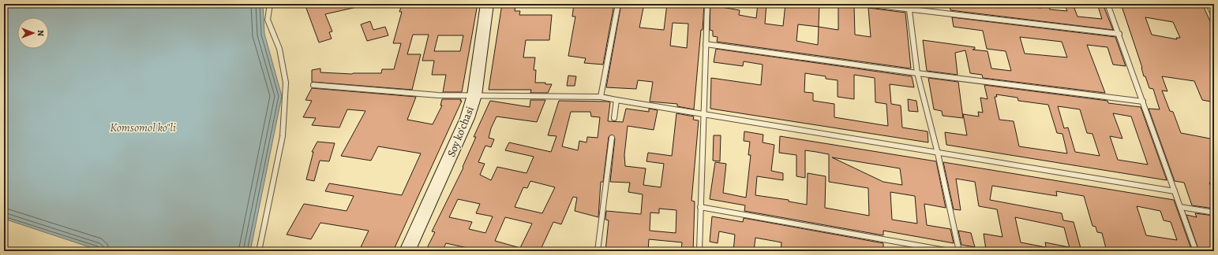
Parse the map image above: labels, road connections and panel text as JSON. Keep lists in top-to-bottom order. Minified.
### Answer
{"streets":{"main road":["Soy ko'chasi"]},"water":["Komsomol ko\"li"],"north":"right"}
